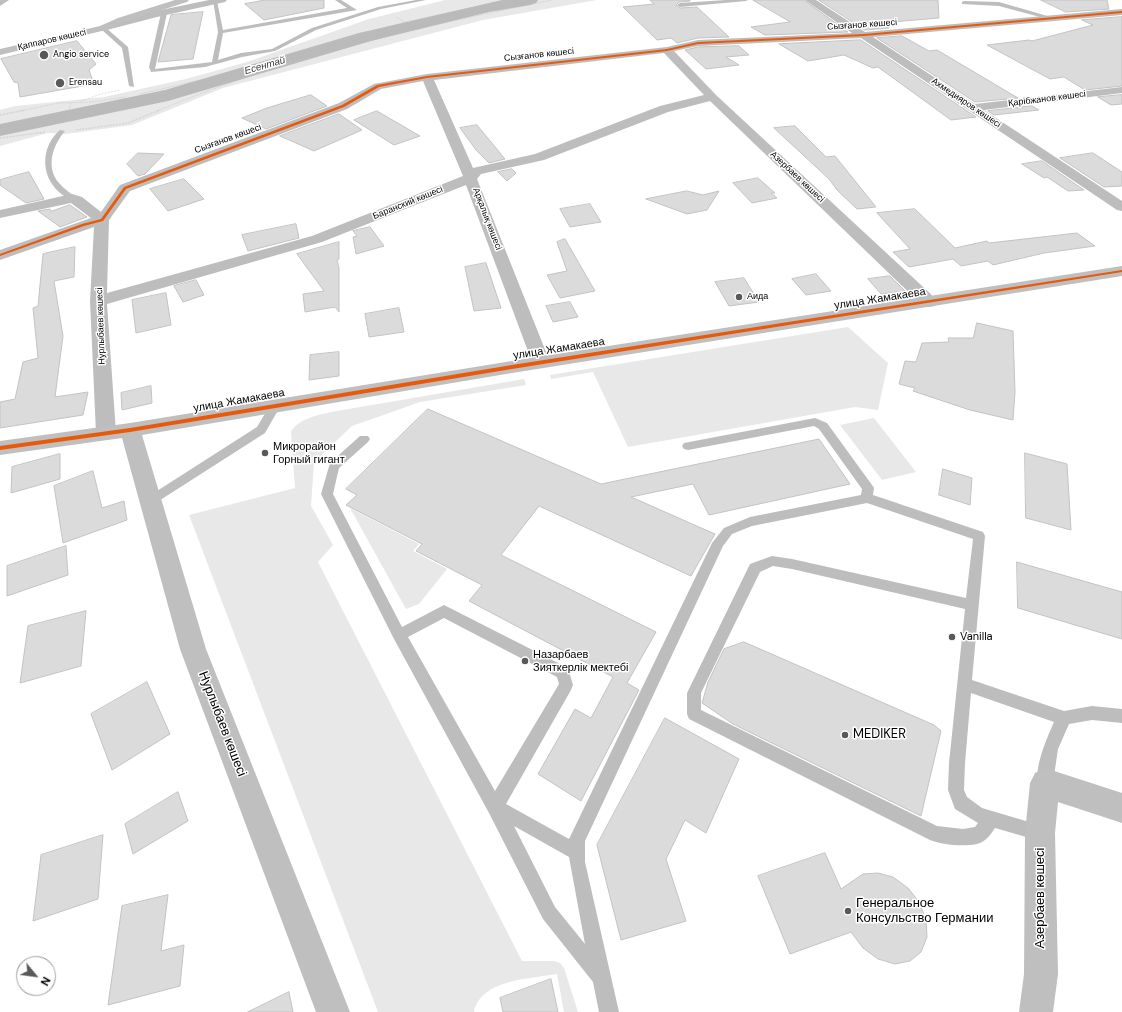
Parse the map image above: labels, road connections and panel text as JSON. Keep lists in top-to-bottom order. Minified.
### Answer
{"streets":{"street":["Сызғанов көшесі","Қаппаров көшесі","Қарібжанов көшесі","Ахмедияров көшесі","Азербаев көшесі","Баранский көшесі","Арқалық көшесі","улица Жамакаева","Нурлыбаев көшесі"]},"crossings":[["Сызғанов көшесі","Ахмедияров көшесі"],["Сызғанов көшесі","Азербаев көшесі"],["Сызғанов көшесі","Арқалық көшесі"],["Сызғанов көшесі","Нурлыбаев көшесі"],["Қарібжанов көшесі","Ахмедияров көшесі"],["Азербаев көшесі","Баранский көшесі"],["Азербаев көшесі","улица Жамакаева"],["Баранский көшесі","Арқалық көшесі"],["Баранский көшесі","Нурлыбаев көшесі"],["Арқалық көшесі","улица Жамакаева"],["улица Жамакаева","Нурлыбаев көшесі"]],"water":["Есентай"],"places":["Angio service","Erensau","Аида","Микрорайон Горный гигант","Vanilla","Назарбаев Зияткерлік мектебі","MEDIKER","Генеральное Консульство Германии"],"north":"bottom right"}
